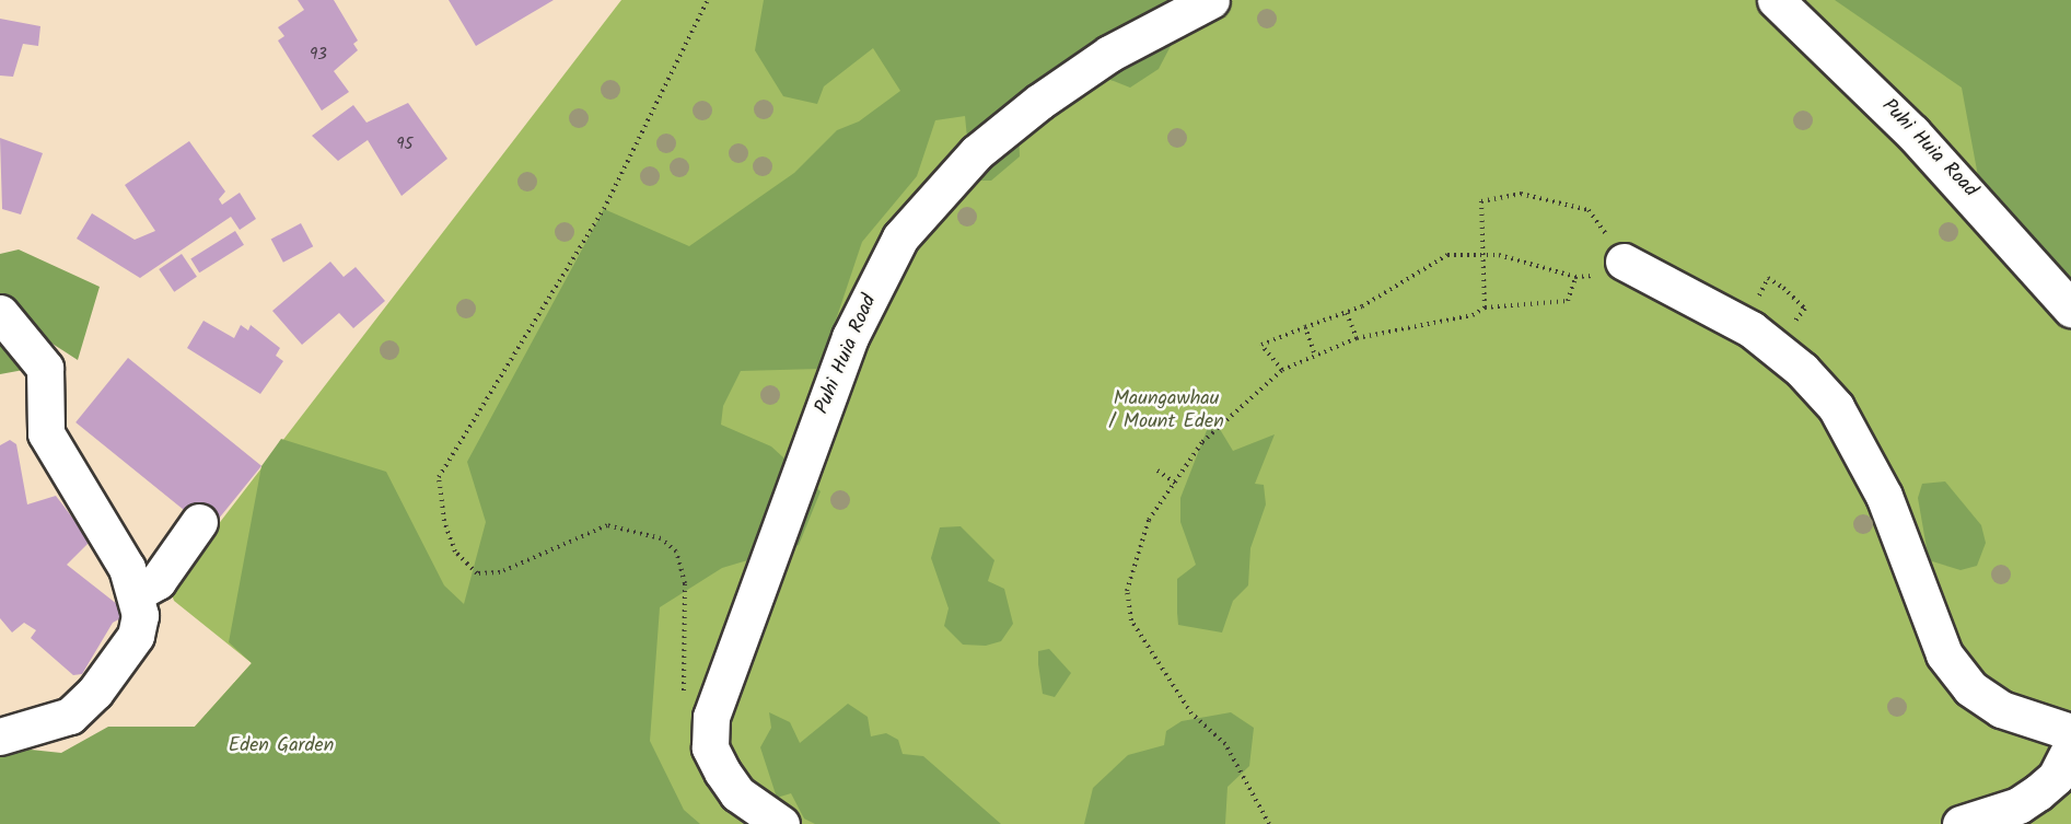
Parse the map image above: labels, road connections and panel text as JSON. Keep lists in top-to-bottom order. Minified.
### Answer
{"streets":{"street":["Puhi Huia Road"]},"parks":["Maungawhau / Mount Eden","Eden Garden"],"house_numbers":["93","95"]}
